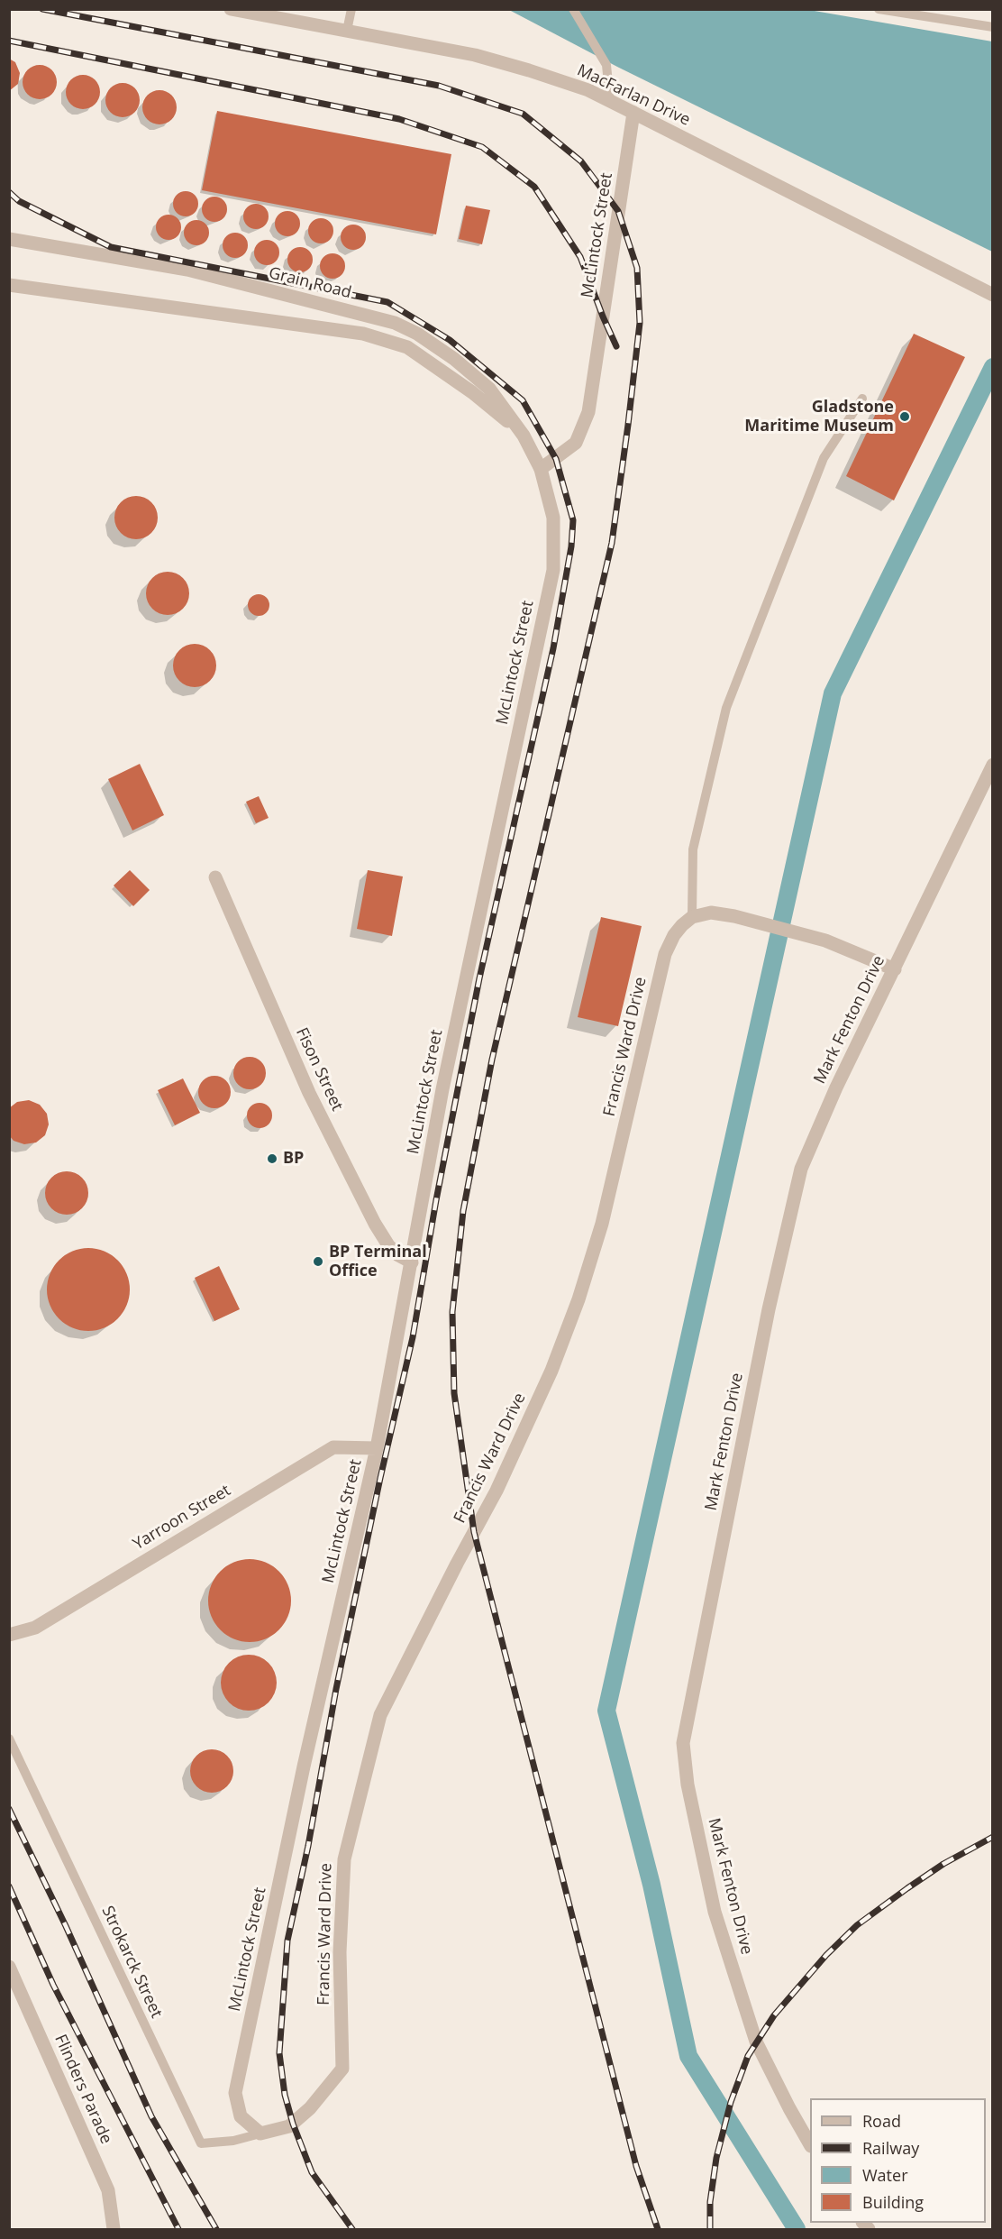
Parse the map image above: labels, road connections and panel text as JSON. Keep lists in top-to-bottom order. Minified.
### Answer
{"streets":{"street":["MacFarlan Drive","McLintock Street","Grain Road","Mark Fenton Drive","Francis Ward Drive","Fison Street","Yarroon Street","Flinders Parade"],"lane":["Strokarck Street"]},"crossings":[["MacFarlan Drive","McLintock Street"],["McLintock Street","Grain Road"],["McLintock Street","Francis Ward Drive"],["McLintock Street","Fison Street"],["McLintock Street","Yarroon Street"],["McLintock Street","Strokarck Street"],["Francis Ward Drive","Strokarck Street"]],"places":["Gladstone Maritime Museum","BP","BP Terminal Office"],"legend":["Road","Railway","Water","Building"]}
